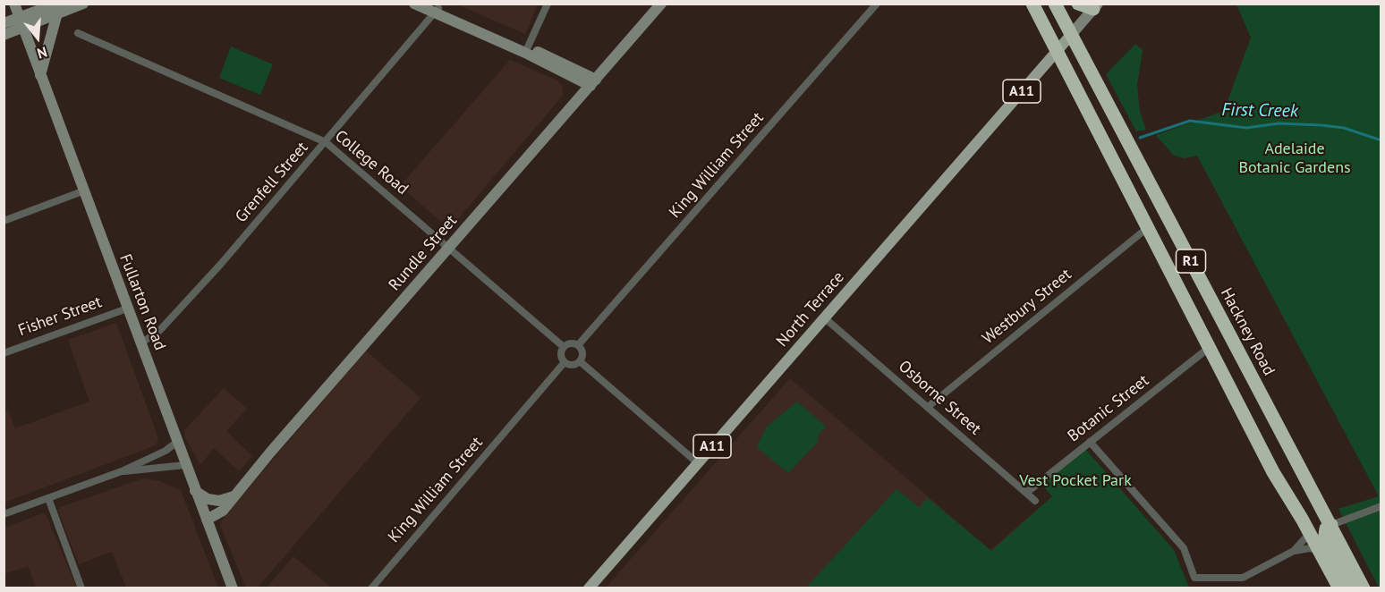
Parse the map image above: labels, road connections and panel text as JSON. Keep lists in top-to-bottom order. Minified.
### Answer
{"streets":{"highway":["R1","Hackney Road"],"main road":["A11","North Terrace"],"street":["College Road","King William Street","Grenfell Street","Rundle Street","Fullarton Road","Westbury Street","Fisher Street","Osborne Street","Botanic Street"]},"crossings":[["A11","R1"],["A11","North Terrace"],["A11","Hackney Road"],["College Road","King William Street"],["College Road","Grenfell Street"],["College Road","Rundle Street"],["Grenfell Street","Fullarton Road"],["Rundle Street","Fullarton Road"],["R1","Westbury Street"],["R1","North Terrace"],["R1","Hackney Road"],["R1","Botanic Street"],["Fullarton Road","Fisher Street"],["Westbury Street","Osborne Street"],["North Terrace","Osborne Street"],["Osborne Street","Botanic Street"]],"water":["First Creek"],"parks":["Adelaide Botanic Gardens","Vest Pocket Park"],"north":"bottom"}
